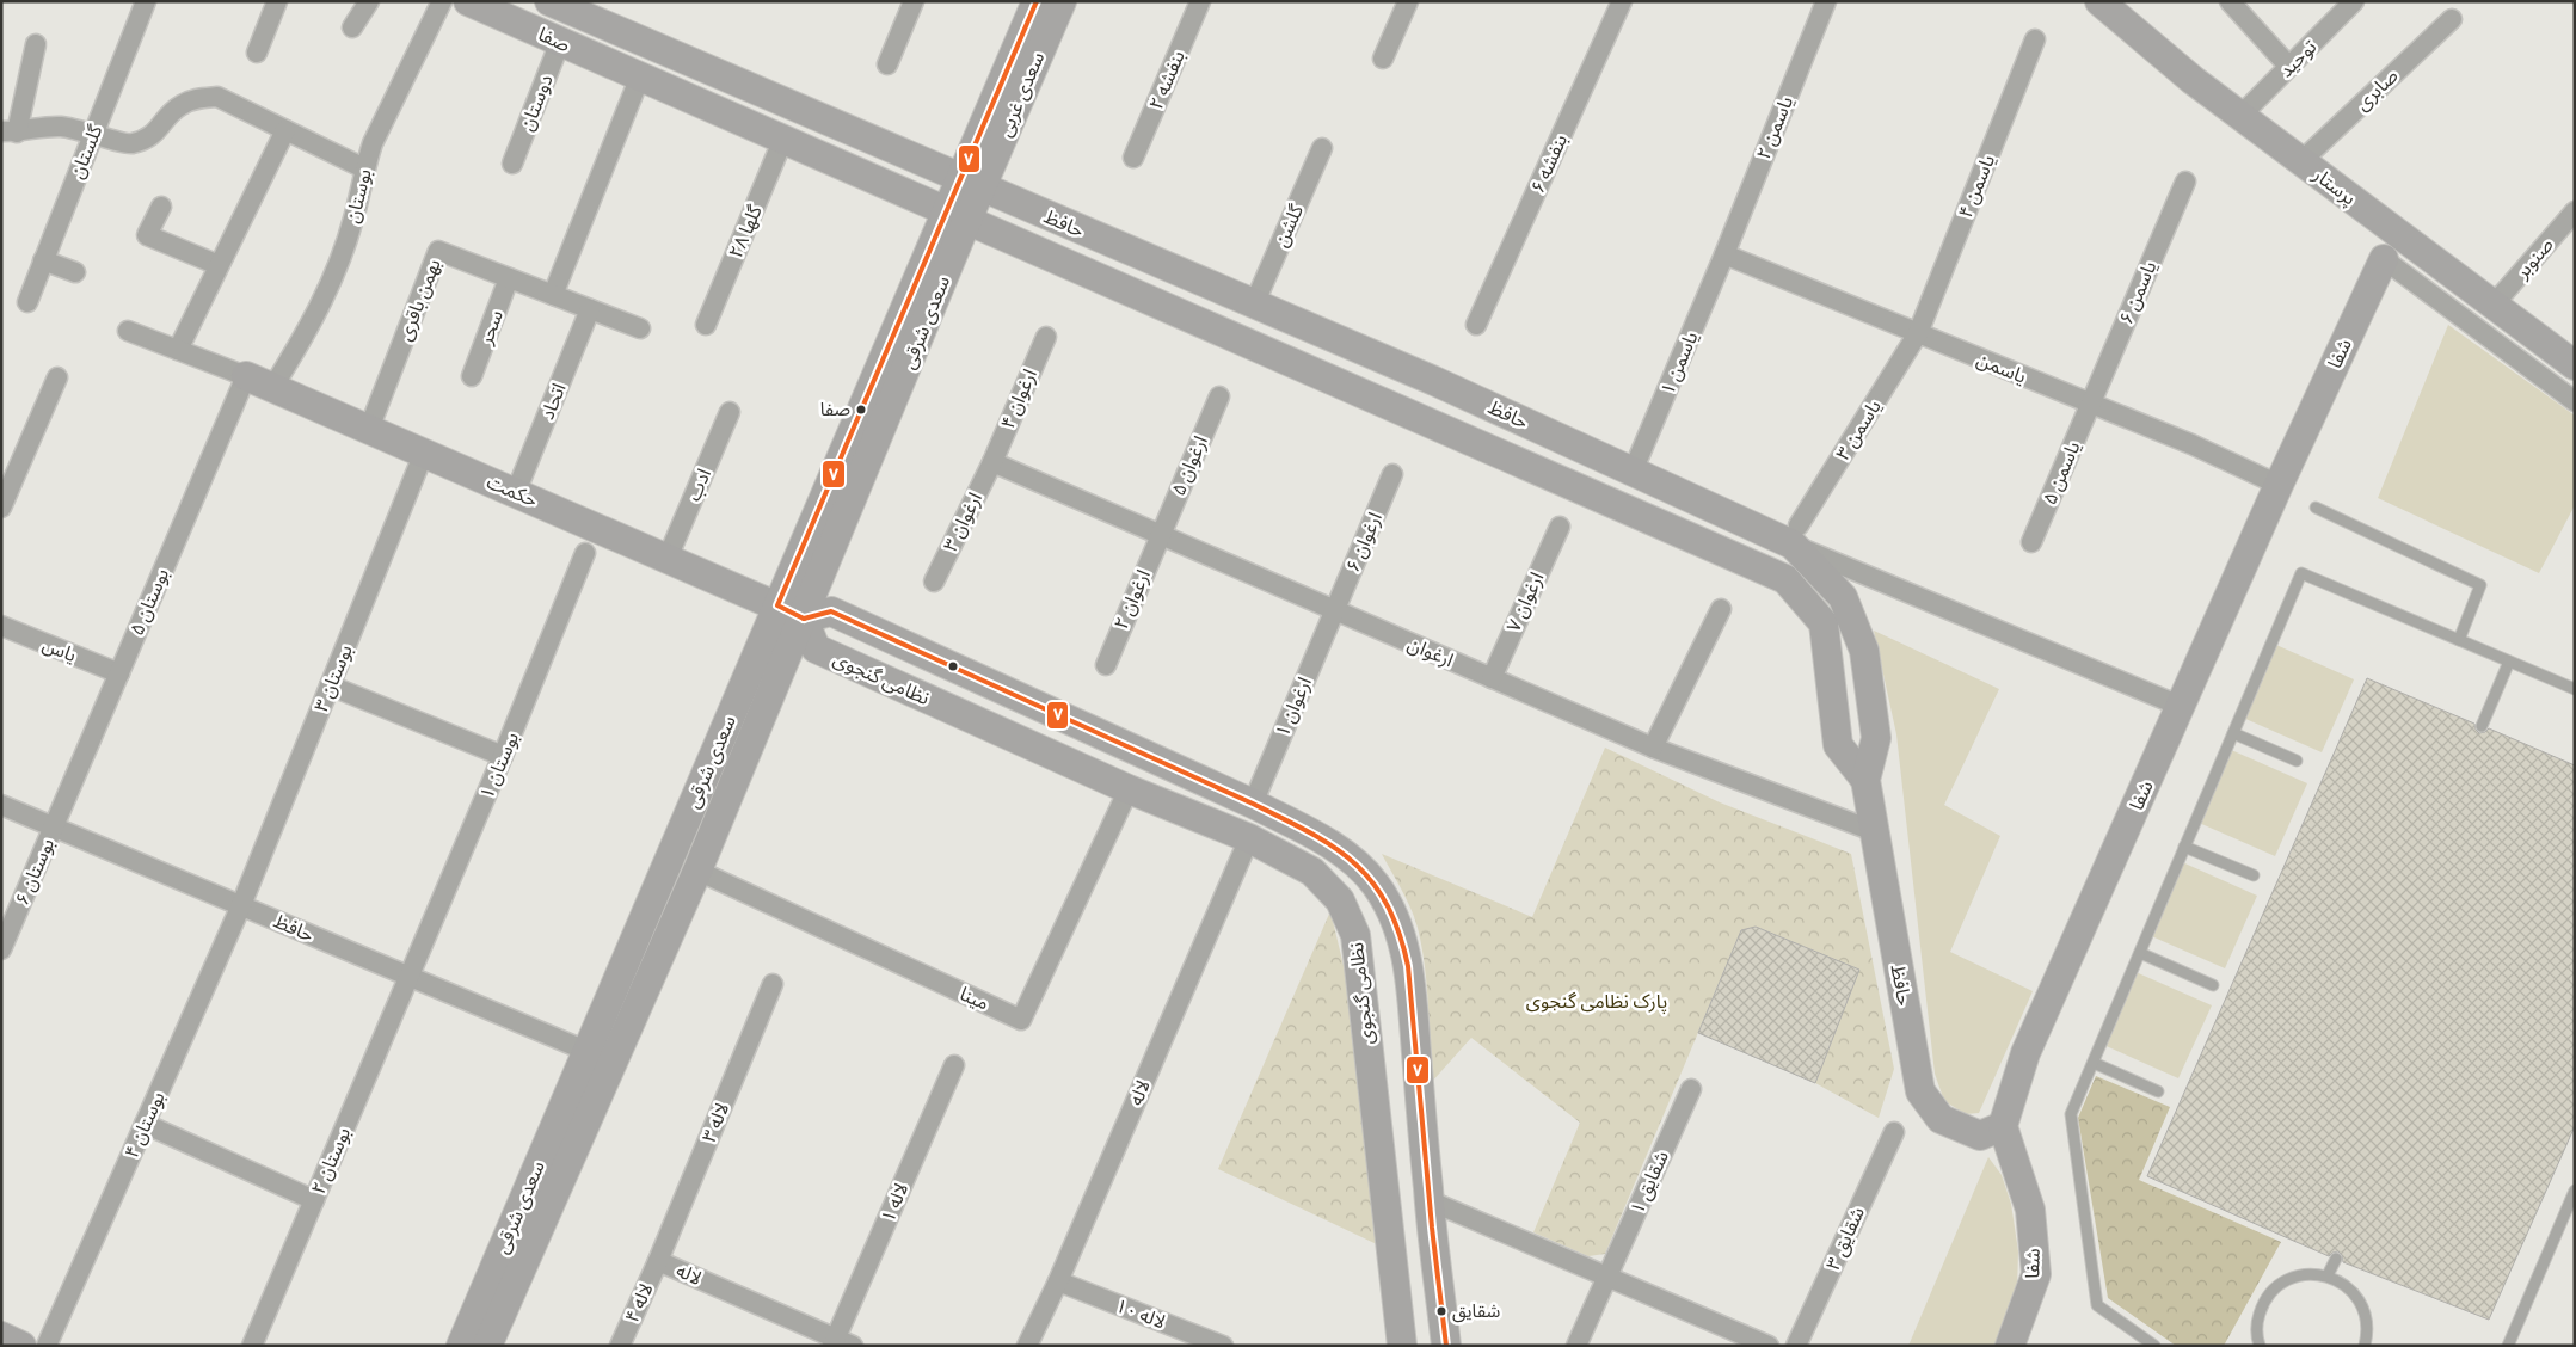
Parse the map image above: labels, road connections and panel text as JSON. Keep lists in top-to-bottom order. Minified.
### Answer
{"streets":{"street":["صفا","توحید","بنفشه ۲","صابری","سعدی غربی","دوستان","یاسمن ۲","گلستان","بنفشه ۶","یاسمن ۴","پرستار","بوستان","حافظ","گلشن","گلها ۲۸","صنوبر","یاسمن ۶","بهمن باقری","سعدی شرقی","سحر","شفا","یاسمن ۱","یاسمن","ارغوان ۴","اتحاد","یاسمن ۳","ارغوان ۵","یاسمن ۵","ادب","حکمت","ارغوان ۳","ارغوان ۶","ارغوان ۲","بوستان ۵","ارغوان ۷","یاس","ارغوان","بوستان ۳","نظامی گنجوی","ارغوان ۱","بوستان ۱","بوستان ۶","مینا","لاله","لاله ۳","بوستان ۴","بوستان ۲","شقایق ۱","لاله ۱","شقایق ۳","لاله ۴","لاله ۱۰"]},"crossings":[["صفا","سعدی غربی"],["صفا","دوستان"],["صفا","حافظ"],["صفا","گلها ۲۸"],["صفا","سعدی شرقی"],["توحید","پرستار"],["صابری","پرستار"],["سعدی غربی","حافظ"],["سعدی غربی","سعدی شرقی"],["یاسمن ۲","یاسمن ۱"],["یاسمن ۲","یاسمن"],["یاسمن ۴","یاسمن"],["یاسمن ۴","یاسمن ۳"],["پرستار","صنوبر"],["بوستان","حکمت"],["حافظ","گلشن"],["حافظ","سعدی شرقی"],["حافظ","شفا"],["حافظ","یاسمن ۱"],["حافظ","یاسمن ۳"],["حافظ","بوستان ۵"],["حافظ","ارغوان"],["حافظ","بوستان ۳"],["حافظ","بوستان ۱"],["حافظ","بوستان ۶"],["حافظ","بوستان ۴"],["حافظ","بوستان ۲"],["یاسمن ۶","یاسمن"],["یاسمن ۶","یاسمن ۵"],["بهمن باقری","سحر"],["بهمن باقری","اتحاد"],["بهمن باقری","حکمت"],["سعدی شرقی","حکمت"],["سعدی شرقی","نظامی گنجوی"],["سعدی شرقی","مینا"],["شفا","یاسمن"],["یاسمن ۱","یاسمن"],["یاسمن","یاسمن ۳"],["یاسمن","یاسمن ۵"],["ارغوان ۴","ارغوان ۳"],["ارغوان ۴","ارغوان"],["اتحاد","حکمت"],["ارغوان ۵","ارغوان ۲"],["ارغوان ۵","ارغوان"],["ادب","حکمت"],["حکمت","بوستان ۵"],["حکمت","بوستان ۳"],["حکمت","نظامی گنجوی"],["ارغوان ۳","ارغوان"],["ارغوان ۶","ارغوان"],["ارغوان ۶","ارغوان ۱"],["ارغوان ۲","ارغوان"],["بوستان ۵","یاس"],["بوستان ۵","بوستان ۶"],["ارغوان ۷","ارغوان"],["ارغوان","ارغوان ۱"],["بوستان ۳","بوستان ۴"],["نظامی گنجوی","ارغوان ۱"],["نظامی گنجوی","مینا"],["نظامی گنجوی","لاله"],["بوستان ۱","بوستان ۲"],["لاله","لاله ۳"],["لاله","لاله ۱"],["لاله","لاله ۴"],["لاله","لاله ۱۰"],["لاله ۳","لاله ۴"]],"parks":["پارک نظامی گنجوی"],"places":["صفا","شقایق"],"lines":["transit line ۷"]}
